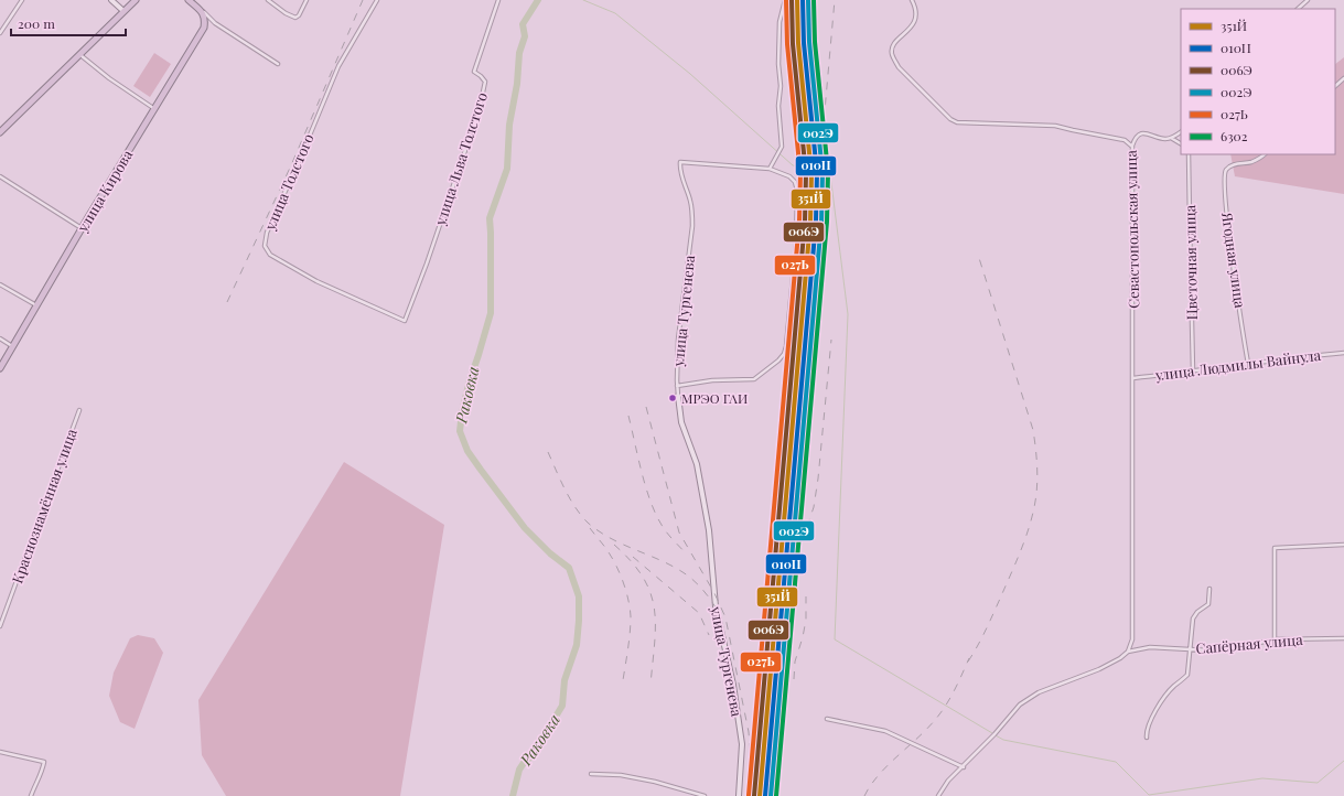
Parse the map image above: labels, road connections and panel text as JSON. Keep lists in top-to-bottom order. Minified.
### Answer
{"streets":{"highway":["улица Кирова"],"street":["улица Льва Толстого","улица Толстого","Севастопольская улица","Ягодная улица","Цветочная улица","улица Тургенева","улица Людмилы Вайнула","Краснознамённая улица","Сапёрная улица"]},"crossings":[["улица Льва Толстого","улица Толстого"],["Севастопольская улица","улица Людмилы Вайнула"],["Севастопольская улица","Сапёрная улица"],["Ягодная улица","улица Людмилы Вайнула"],["Цветочная улица","улица Людмилы Вайнула"]],"water":["Раковка"],"places":["МРЭО ГАИ"],"lines":["transit line 351Й","transit line 010Н","transit line 006Э","transit line 002Э","transit line 027Ь","transit line 6302"],"legend":["351Й","010Н","006Э","002Э","027Ь","6302"],"scale_bar":"200 m"}
